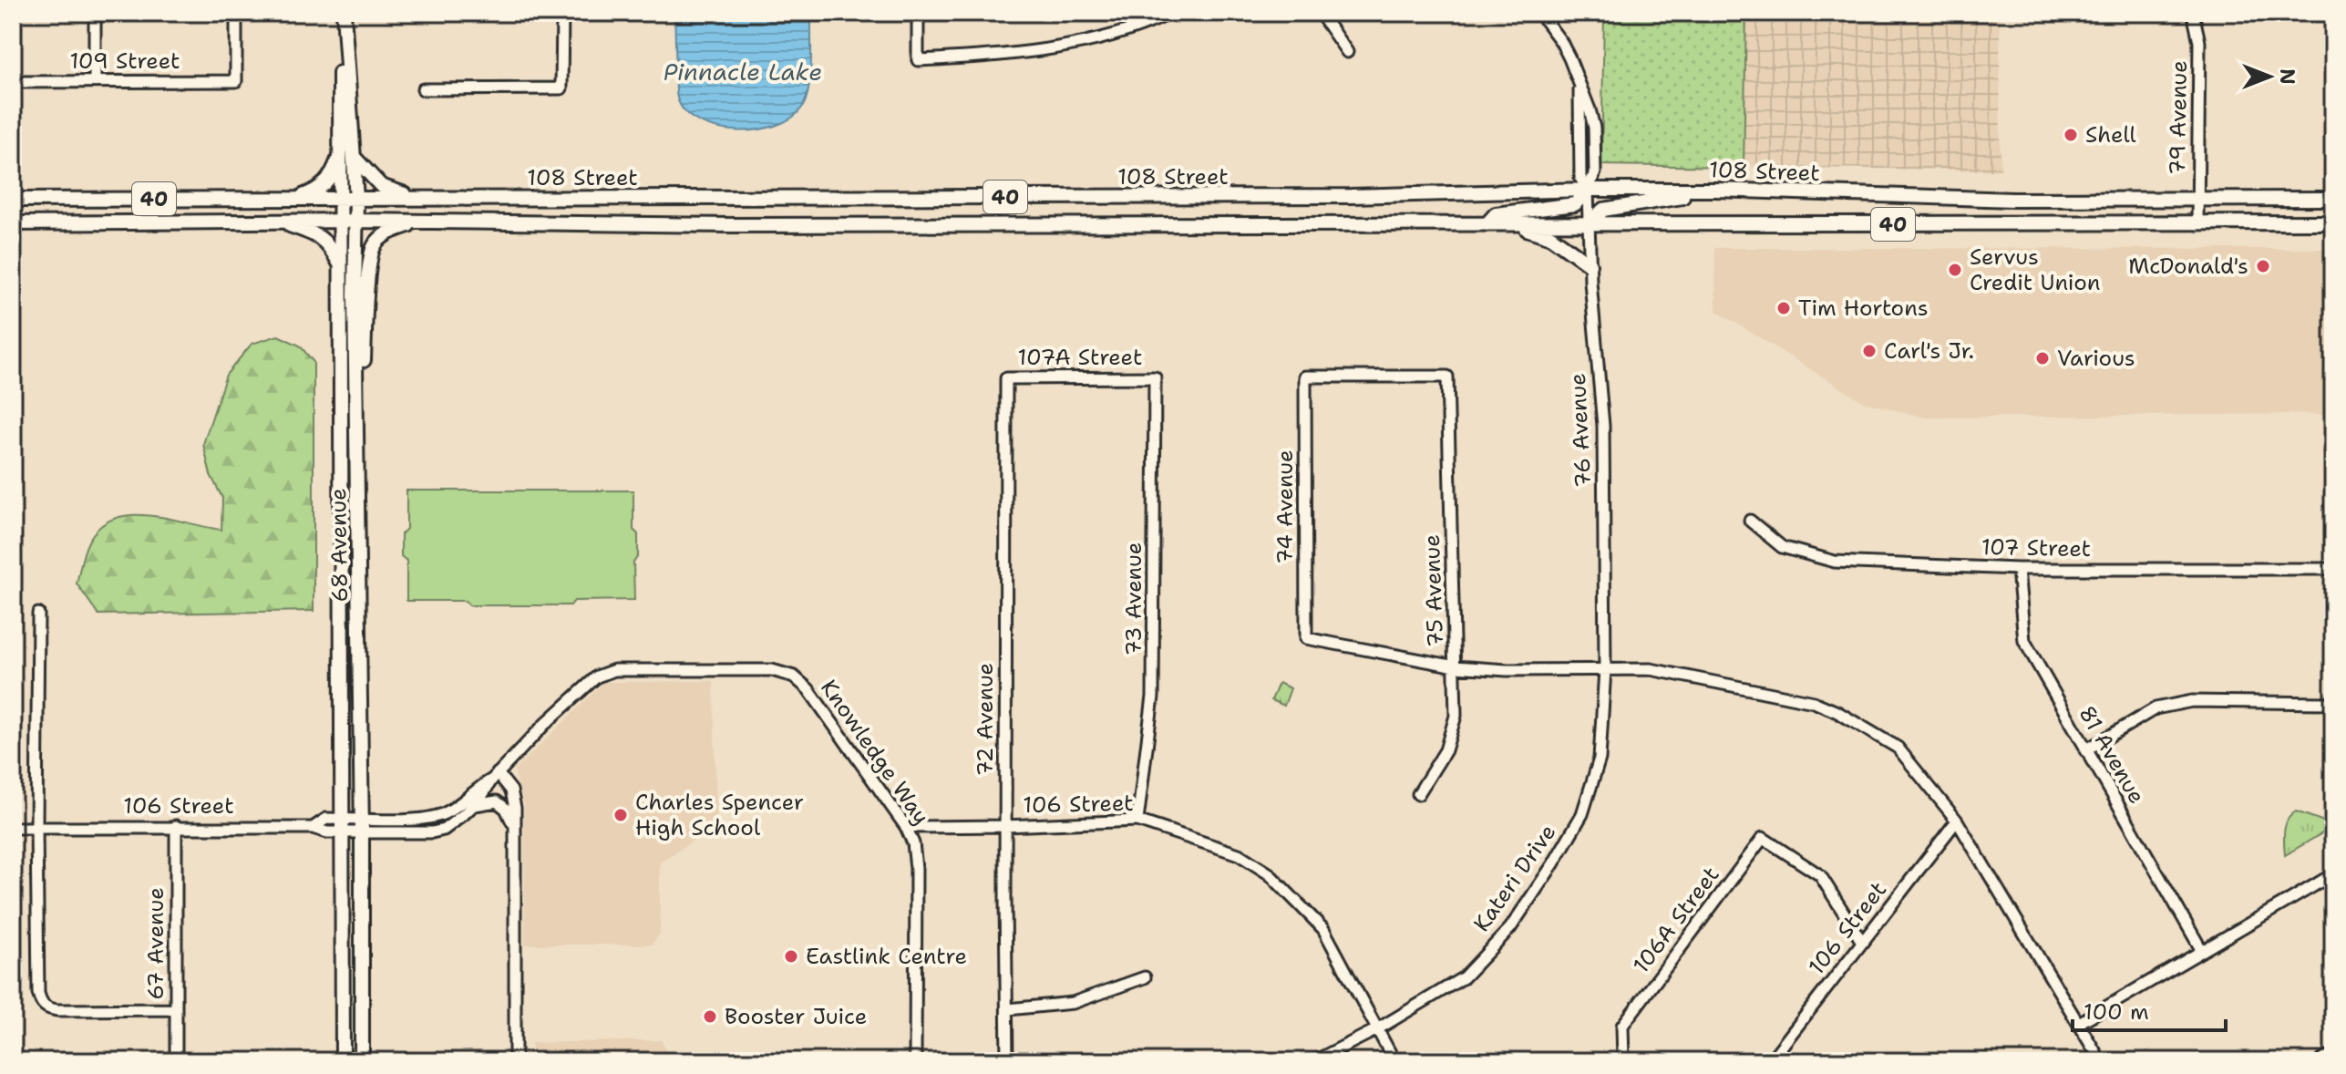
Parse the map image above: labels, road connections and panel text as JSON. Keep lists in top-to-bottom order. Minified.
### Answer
{"streets":{"main road":["108 Street","40","68 Avenue"],"street":["109 Street","79 Avenue","107A Street","76 Avenue","74 Avenue","107 Street","75 Avenue","73 Avenue","72 Avenue","Knowledge Way","81 Avenue","106 Street","Kateri Drive","106A Street","67 Avenue"]},"crossings":[["79 Avenue","108 Street"],["108 Street","76 Avenue"],["108 Street","68 Avenue"],["107A Street","73 Avenue"],["107A Street","72 Avenue"],["76 Avenue","Kateri Drive"],["74 Avenue","75 Avenue"],["68 Avenue","Knowledge Way"],["68 Avenue","106 Street"],["107 Street","81 Avenue"],["73 Avenue","106 Street"],["72 Avenue","106 Street"],["Knowledge Way","106 Street"],["106 Street","Kateri Drive"],["106 Street","106A Street"],["106 Street","67 Avenue"]],"water":["Pinnacle Lake"],"places":["Shell","McDonald's","Servus Credit Union","Tim Hortons","Carl's Jr.","Various","Charles Spencer High School","Eastlink Centre","Booster Juice"],"scale_bar":"100 m","north":"right"}
